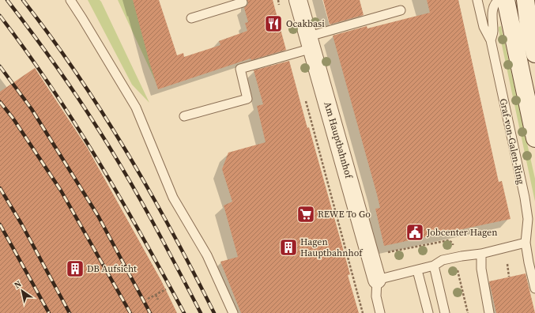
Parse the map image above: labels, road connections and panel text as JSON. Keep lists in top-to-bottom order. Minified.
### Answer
{"streets":{"street":["Am Hauptbahnhof"],"lane":["Graf-von-Galen-Ring"]},"places":{"restaurant":["Ocakbasi"],"supermarket":["REWE To Go"],"public building":["Jobcenter Hagen"],"building":["Hagen Hauptbahnhof","DB Aufsicht"]},"north":"top left"}
